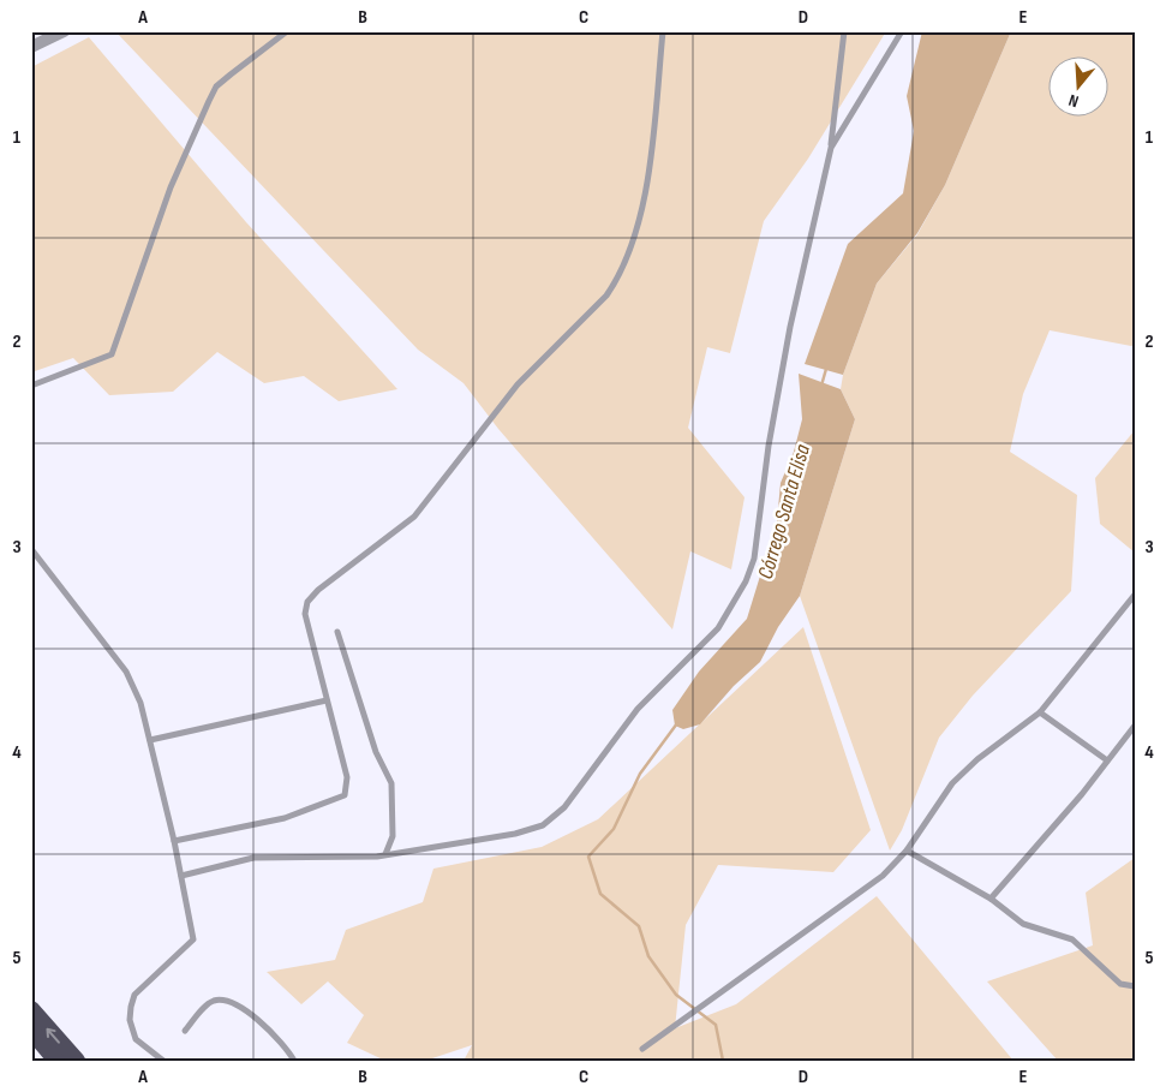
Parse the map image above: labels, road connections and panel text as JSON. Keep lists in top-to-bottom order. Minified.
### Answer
{"water":["Córrego Santa Elisa"],"north":"bottom","grid":{"columns":["A","B","C","D","E"],"rows":["1","2","3","4","5"]}}
